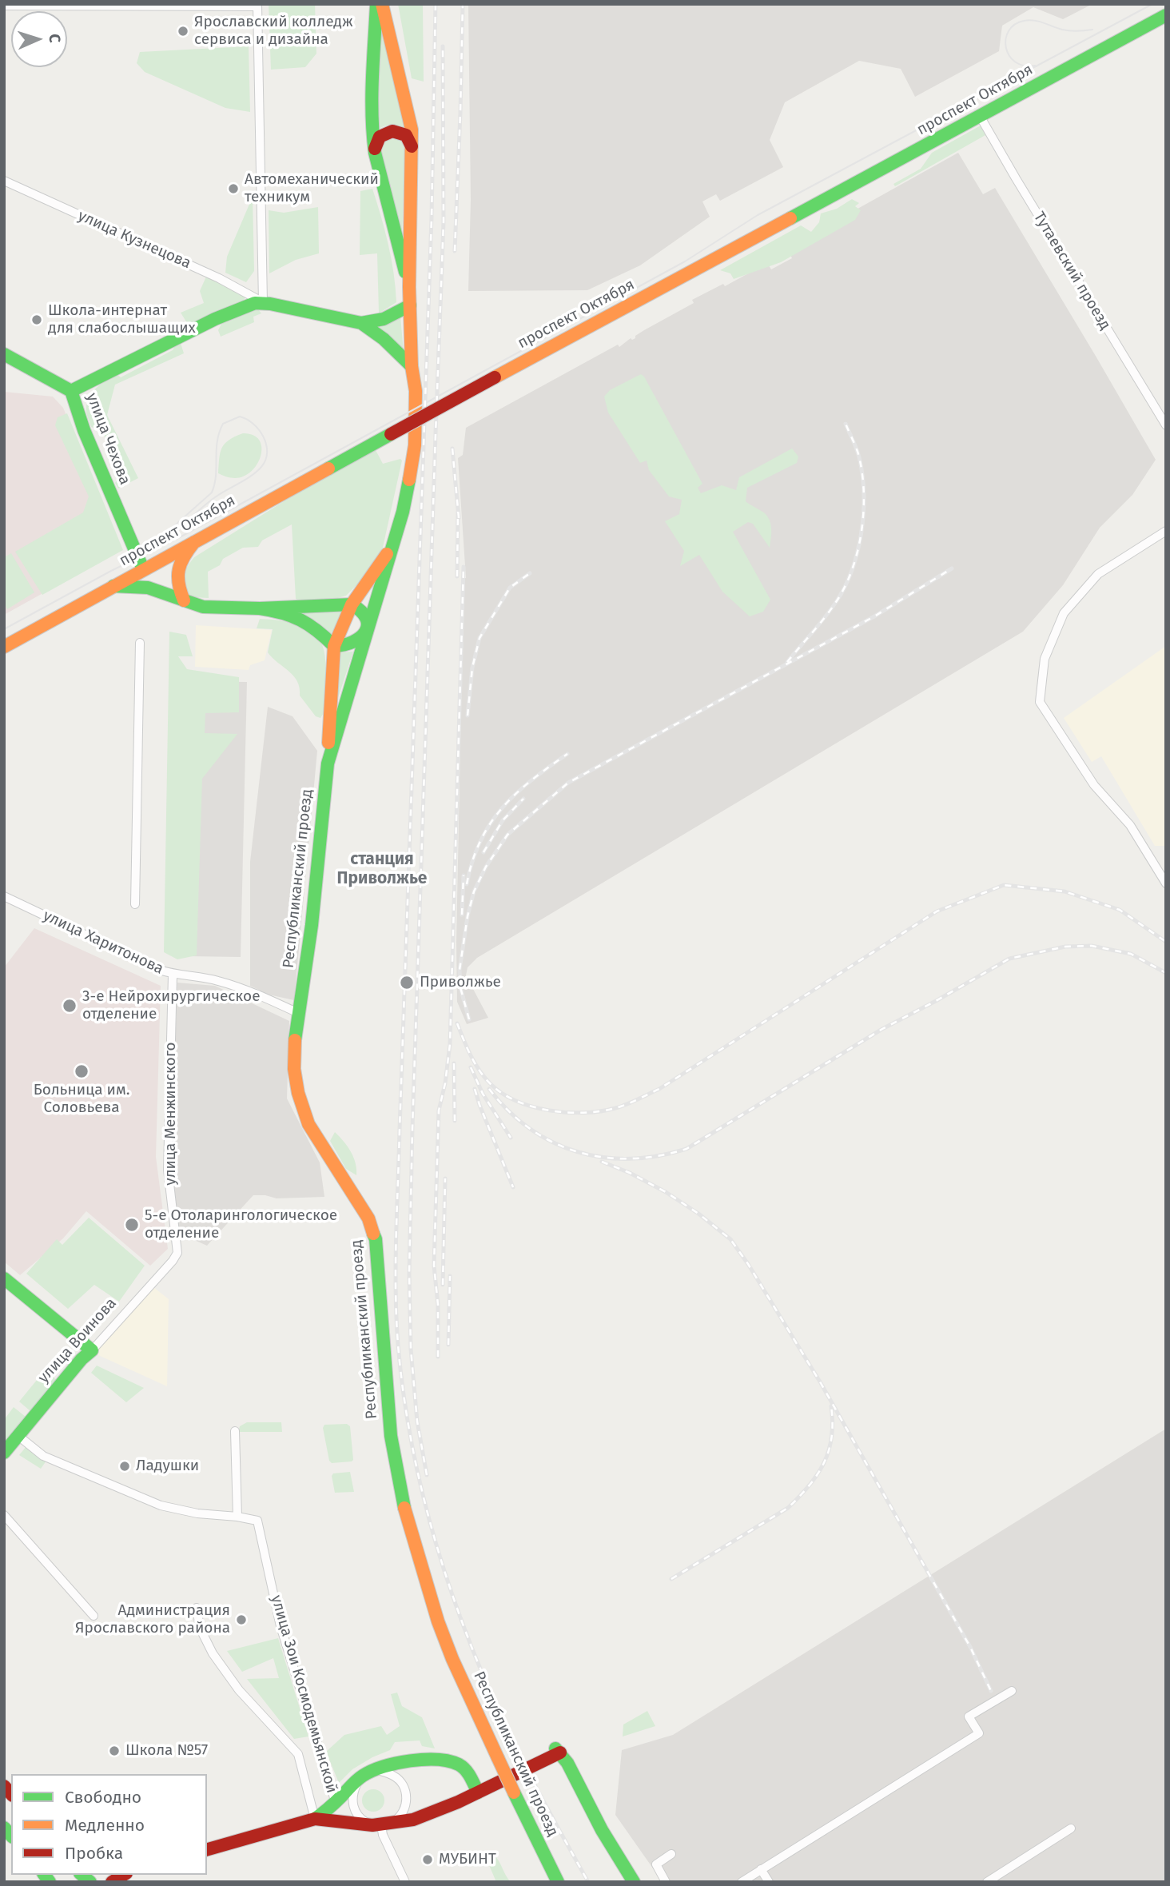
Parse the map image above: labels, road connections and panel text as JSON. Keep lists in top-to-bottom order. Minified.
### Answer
{"streets":{"main road":["проспект Октября","улица Чехова","Республиканский проезд","улица Воинова"],"street":["улица Кузнецова","Тутаевский проезд","улица Харитонова","улица Менжинского","улица Зои Космодемьянской"]},"crossings":[["проспект Октября","Тутаевский проезд"],["проспект Октября","улица Чехова"],["Республиканский проезд","улица Харитонова"],["улица Харитонова","улица Менжинского"],["улица Менжинского","улица Воинова"]],"districts":["станция Приволжье"],"places":["Ярославский колледж сервиса и дизайна","Автомеханический техникум","Школа-интернат для слабослышащих","Приволжье","3-е Нейрохирургическое отделение","Больница им. Соловьева","5-е Отоларингологическое отделение","Ладушки","Администрация Ярославского района","Школа №57","МУБИНТ"],"legend":["Свободно","Медленно","Пробка"],"north":"right"}
